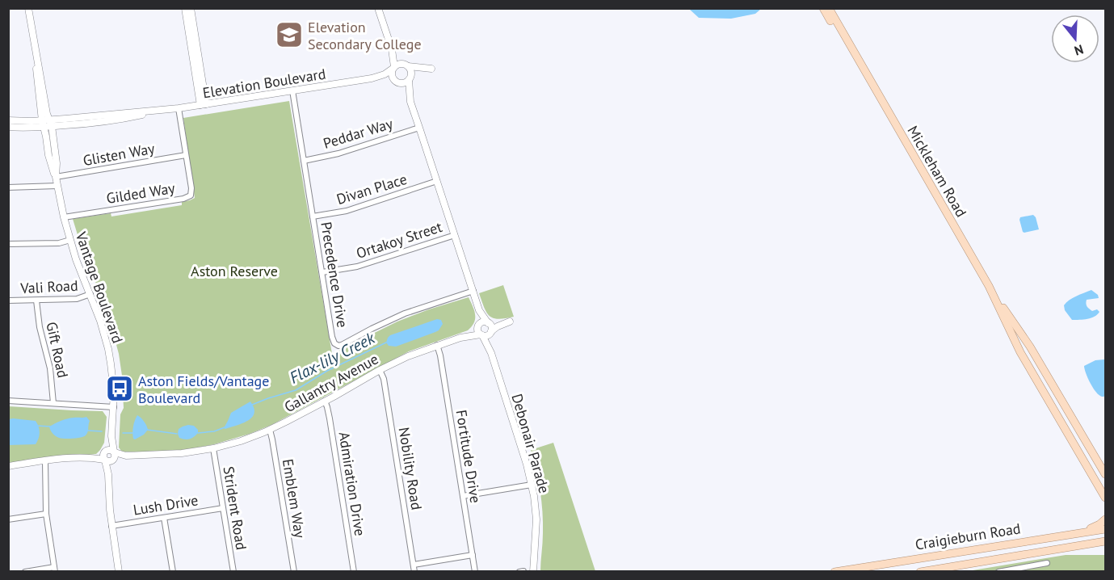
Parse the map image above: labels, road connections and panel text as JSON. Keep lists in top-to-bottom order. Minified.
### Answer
{"streets":{"main road":["Mickleham Road","Craigieburn Road"],"street":["Elevation Boulevard","Peddar Way","Glisten Way","Divan Place","Gilded Way","Ortakoy Street","Precedence Drive","Vali Road","Vantage Boulevard","Gift Road","Gallantry Avenue","Debonair Parade","Fortitude Drive","Nobility Road","Admiration Drive","Emblem Way","Lush Drive","Strident Road"]},"crossings":[["Elevation Boulevard","Gilded Way"],["Elevation Boulevard","Precedence Drive"],["Elevation Boulevard","Vantage Boulevard"],["Peddar Way","Precedence Drive"],["Glisten Way","Gilded Way"],["Glisten Way","Vantage Boulevard"],["Divan Place","Precedence Drive"],["Gilded Way","Vantage Boulevard"],["Ortakoy Street","Precedence Drive"],["Vali Road","Vantage Boulevard"],["Vali Road","Gift Road"],["Vantage Boulevard","Gallantry Avenue"],["Vantage Boulevard","Lush Drive"],["Gallantry Avenue","Debonair Parade"],["Gallantry Avenue","Fortitude Drive"],["Gallantry Avenue","Nobility Road"],["Gallantry Avenue","Admiration Drive"],["Gallantry Avenue","Emblem Way"],["Gallantry Avenue","Strident Road"],["Lush Drive","Strident Road"]],"water":["Flax-lily Creek"],"parks":["Aston Reserve"],"places":{"school or university":["Elevation Secondary College"],"bus stop":["Aston Fields/Vantage Boulevard"]},"north":"bottom"}
